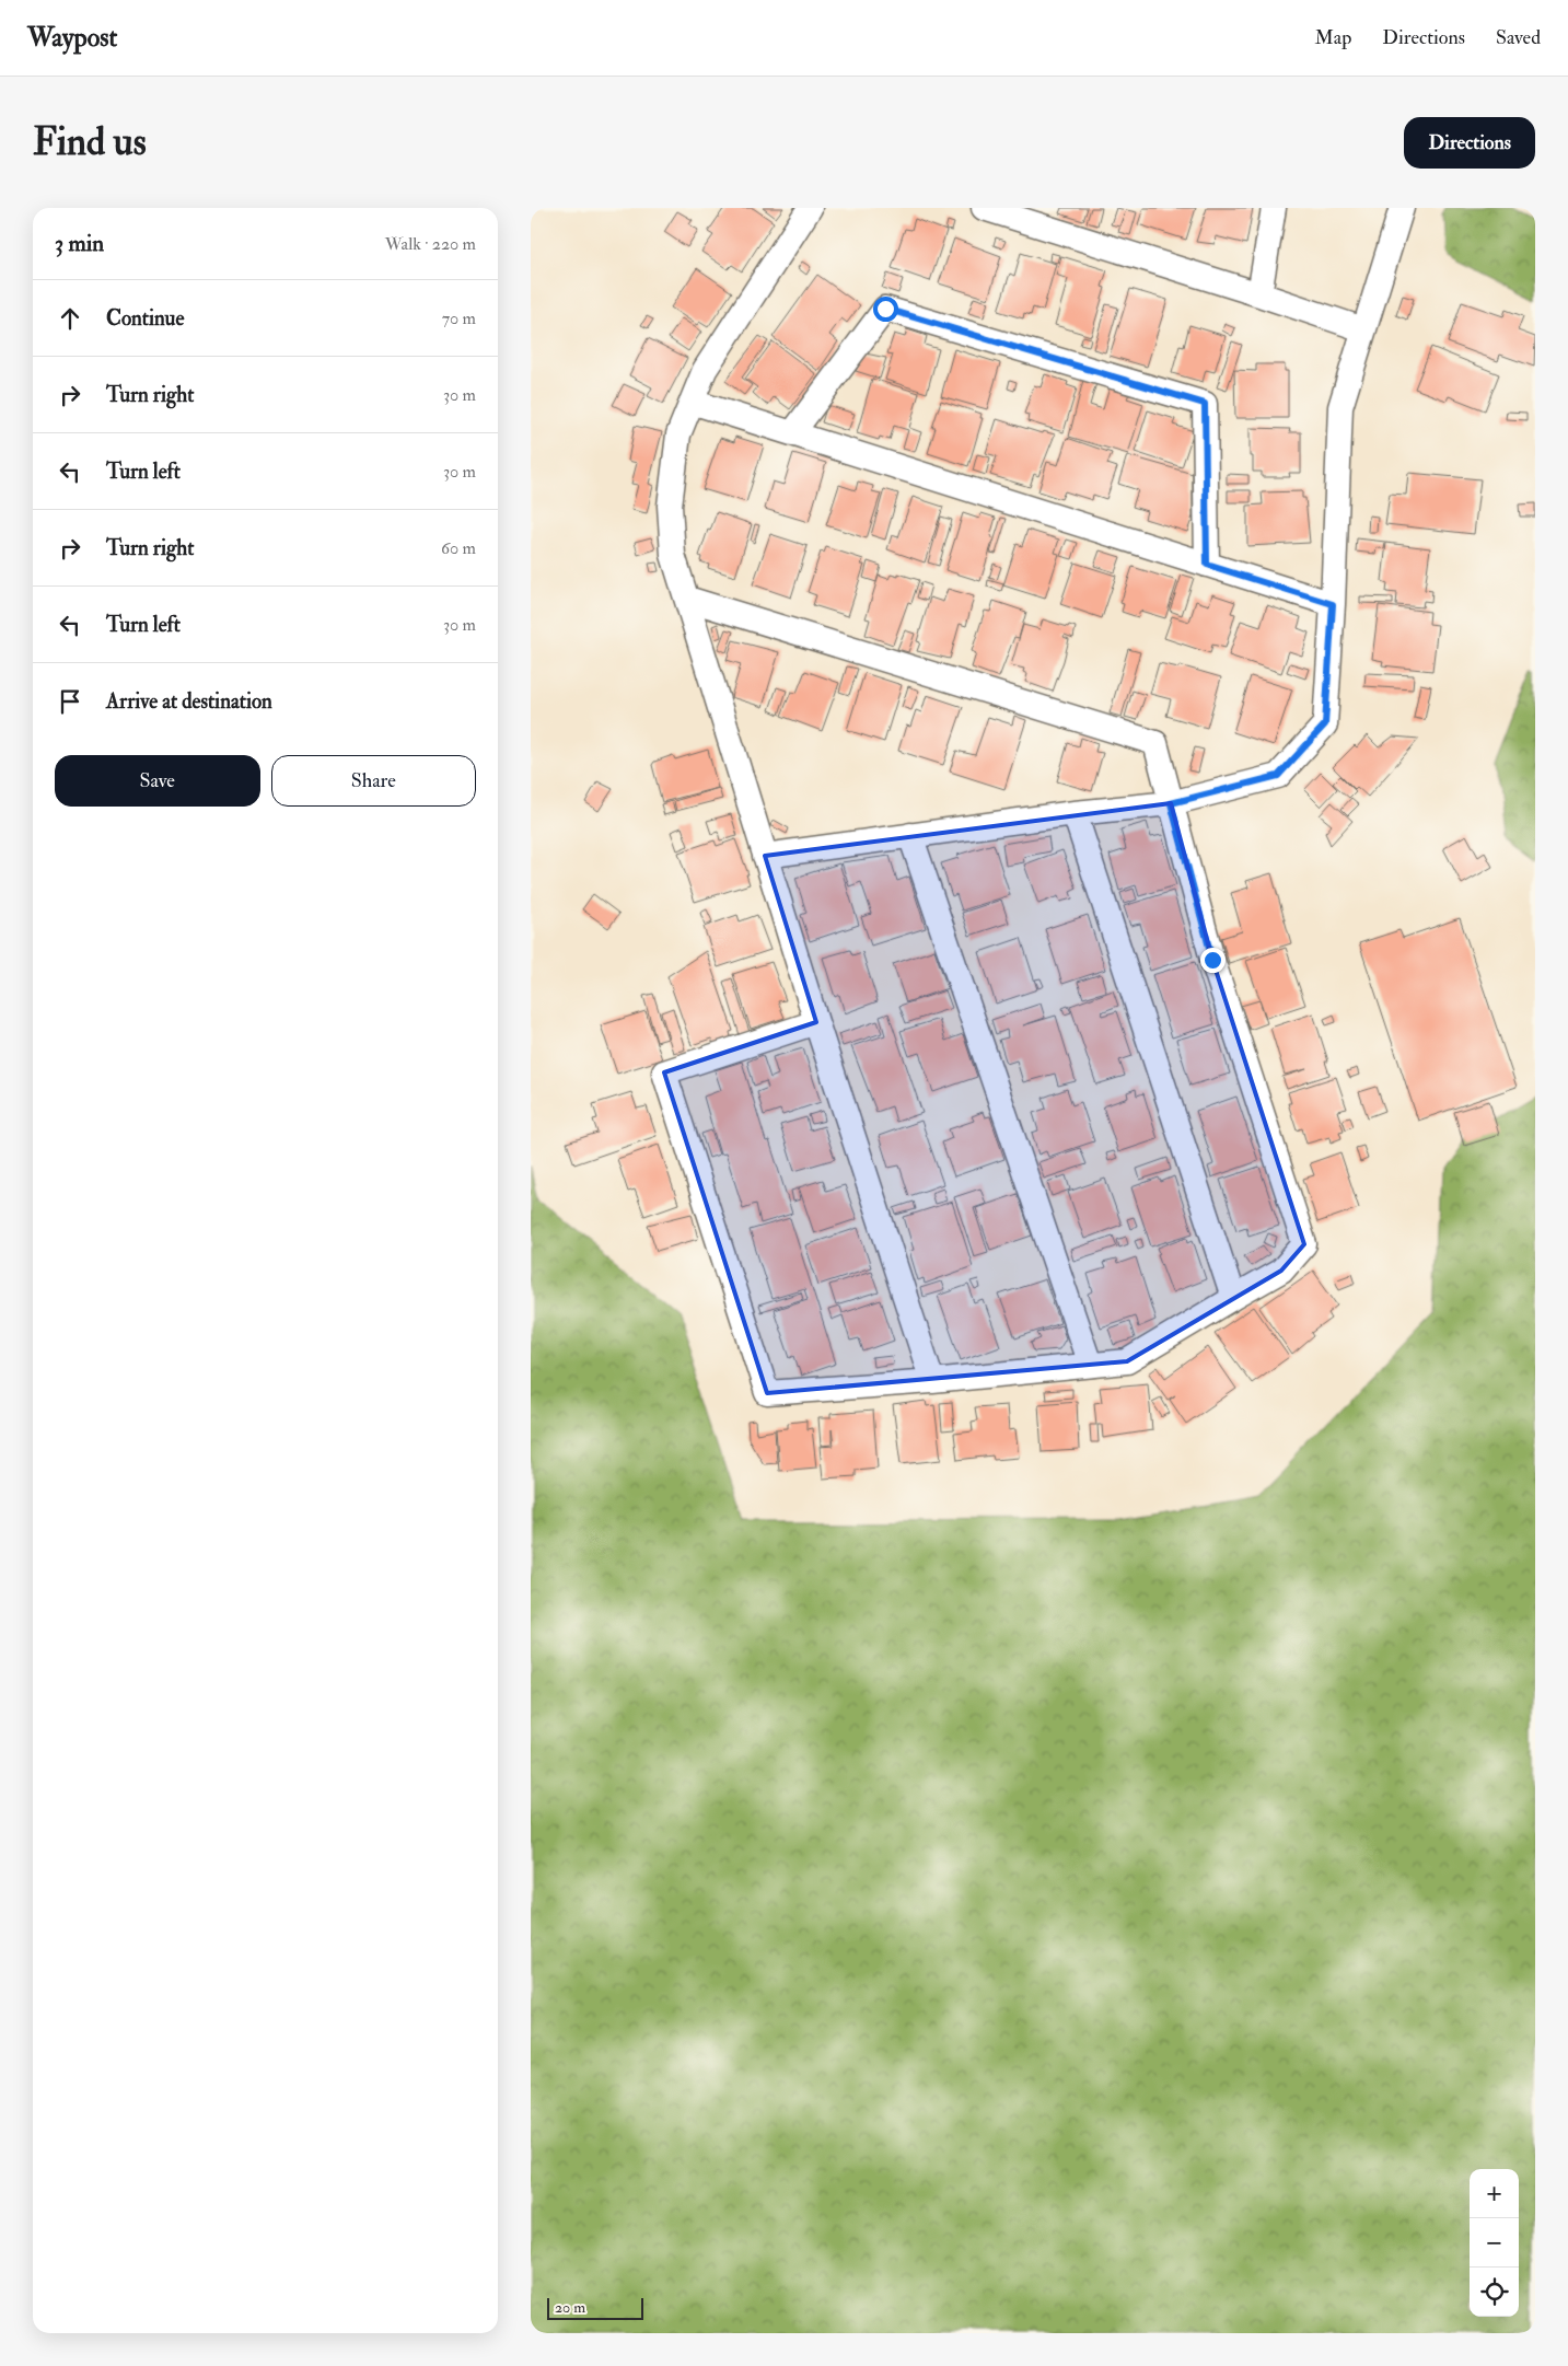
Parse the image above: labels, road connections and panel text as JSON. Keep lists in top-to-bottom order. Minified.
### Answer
{"scale_bar":"20 m","page":{"header":"Waypost","nav":["Map","Directions","Saved"],"buttons":["Directions",["Save","Share"]],"title":"Find us","heading":["3 min","Walk · 220 m"],"list":[["Continue","70 m"],["Turn right","30 m"],["Turn left","30 m"],["Turn right","60 m"],["Turn left","30 m"],"Arrive at destination"],"map_buttons":["+","−"],"scale":"20 m"}}
